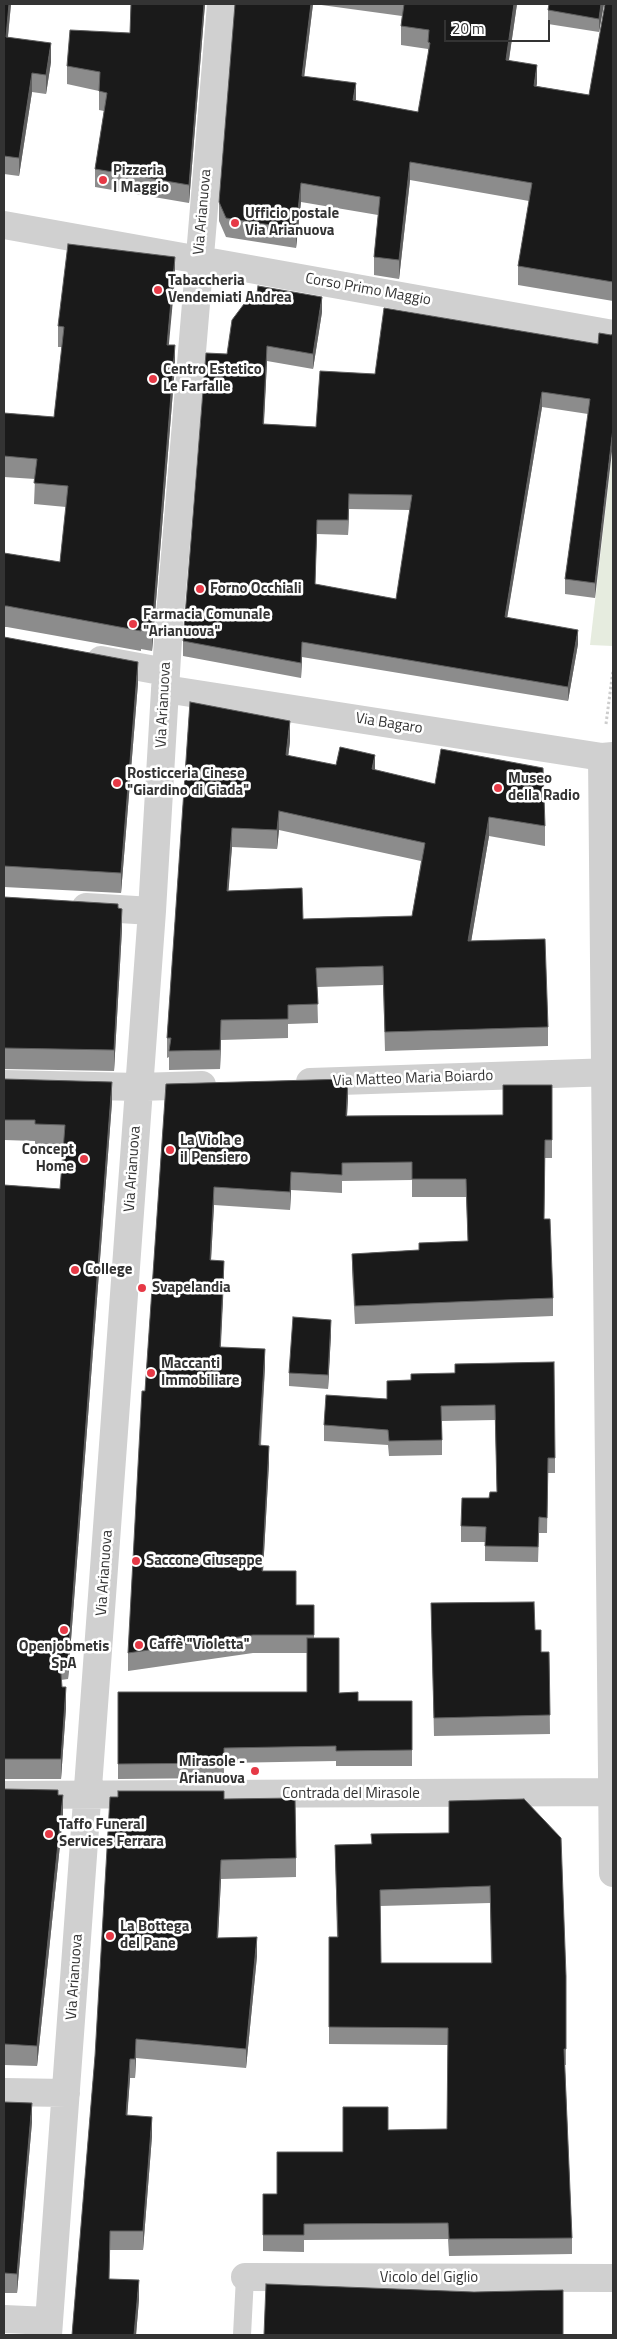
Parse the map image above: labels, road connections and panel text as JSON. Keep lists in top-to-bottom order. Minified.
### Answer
{"streets":{"street":["Via Arianuova","Corso Primo Maggio","Via Bagaro","Via Matteo Maria Boiardo","Contrada del Mirasole","Vicolo del Giglio"]},"crossings":[["Via Arianuova","Corso Primo Maggio"],["Via Arianuova","Via Bagaro"],["Via Arianuova","Contrada del Mirasole"]],"places":["Pizzeria I Maggio","Ufficio postale Via Arianuova","Tabaccheria Vendemiati Andrea","Centro Estetico Le Farfalle","Forno Occhiali","Farmacia Comunale \"Arianuova\"","Rosticceria Cinese \"Giardino di Giada\"","Museo della Radio","La Viola e il Pensiero","Concept Home","College","Svapelandia","Maccanti Immobiliare","Saccone Giuseppe","Openjobmetis SpA","Caffè \"Violetta\"","Mirasole - Arianuova","Taffo Funeral Services Ferrara","La Bottega del Pane"],"scale_bar":"20 m"}
